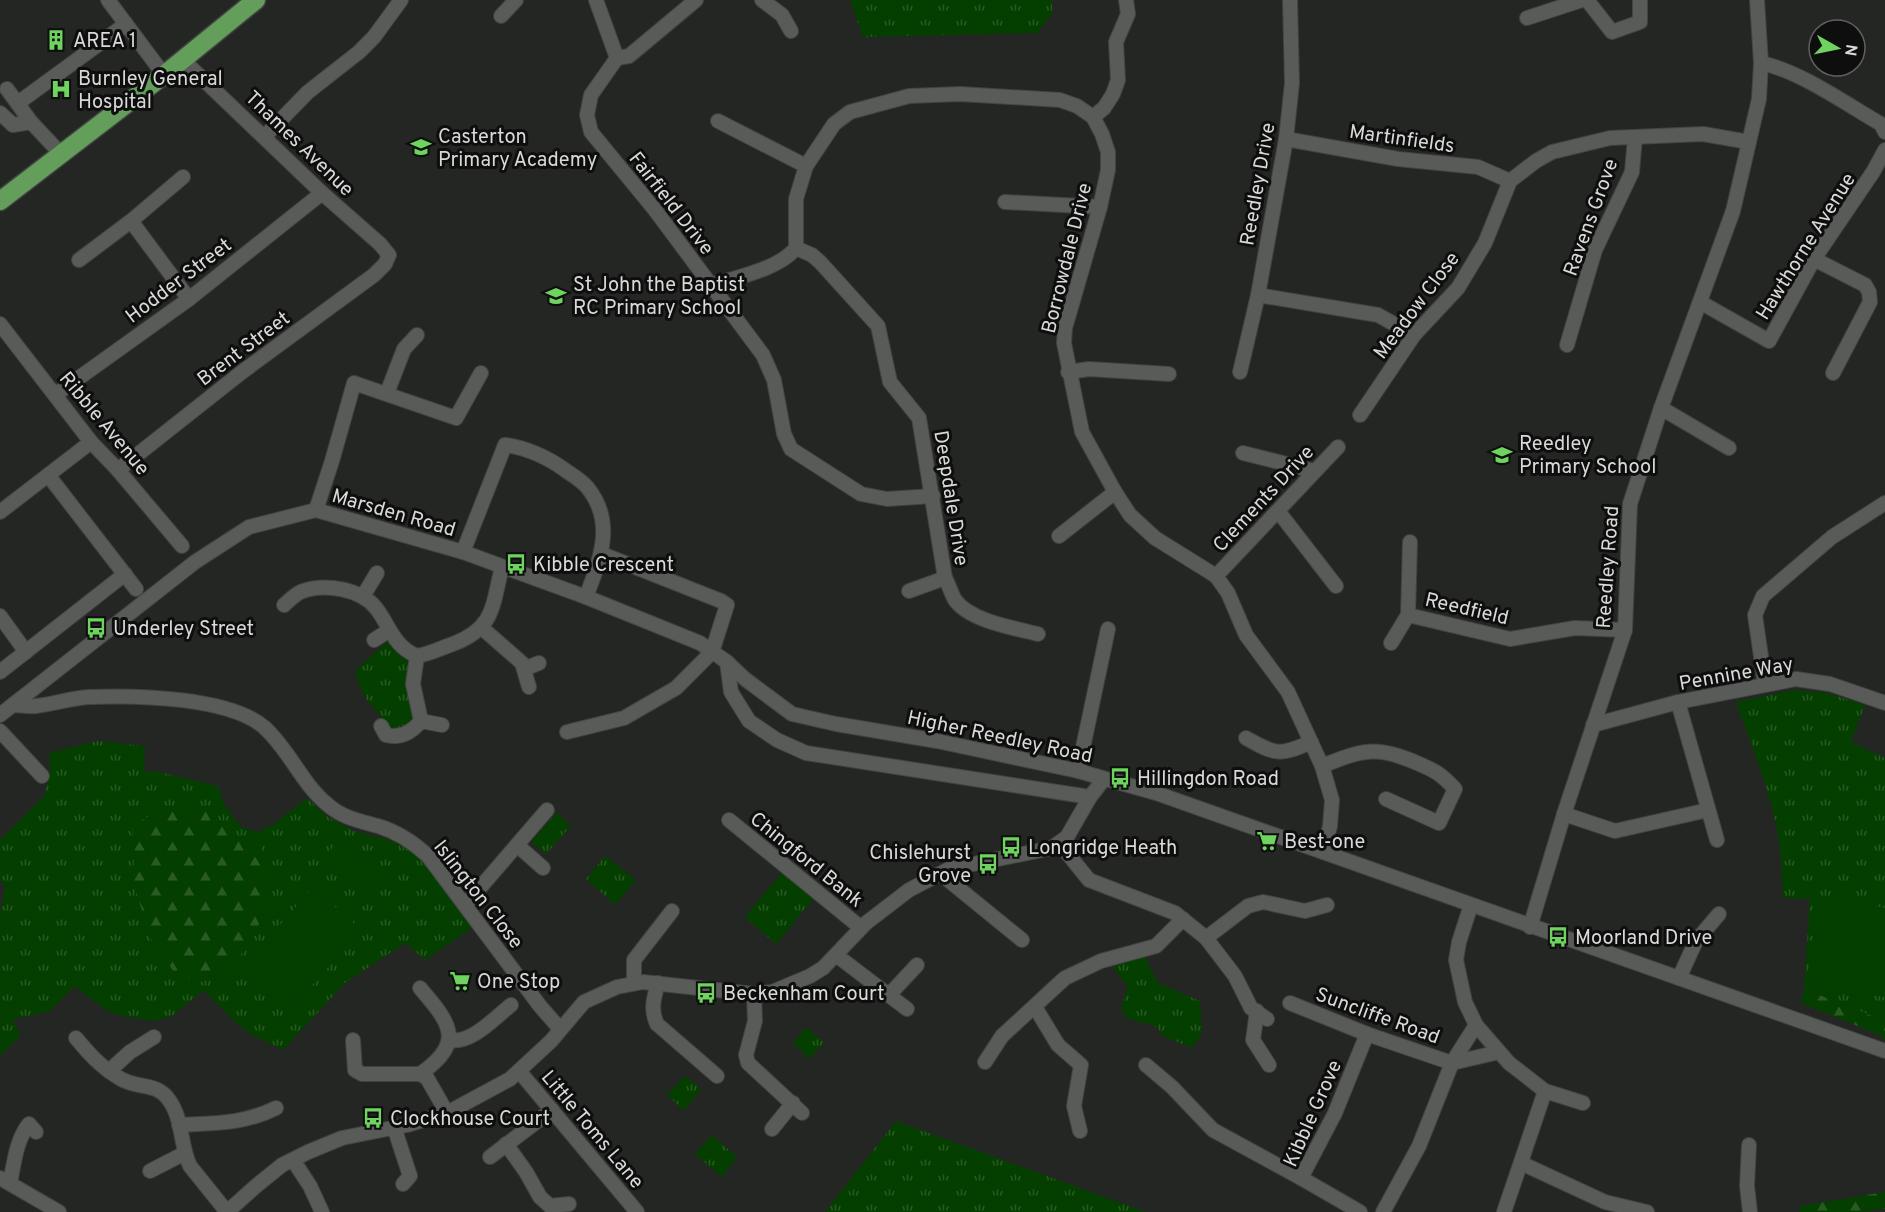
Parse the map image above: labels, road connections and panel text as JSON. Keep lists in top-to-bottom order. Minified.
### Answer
{"streets":{"street":["Martinfields","Thames Avenue","Reedley Drive","Fairfield Drive","Ravens Grove","Hawthorne Avenue","Borrowdale Drive","Hodder Street","Meadow Close","Brent Street","Ribble Avenue","Deepdale Drive","Clements Drive","Marsden Road","Reedley Road","Reedfield","Pennine Way","Higher Reedley Road","Chingford Bank","Islington Close","Suncliffe Road","Kibble Grove","Little Toms Lane"]},"crossings":[["Martinfields","Reedley Drive"],["Martinfields","Meadow Close"],["Thames Avenue","Hodder Street"],["Thames Avenue","Brent Street"],["Fairfield Drive","Deepdale Drive"],["Hawthorne Avenue","Reedley Road"],["Borrowdale Drive","Clements Drive"],["Hodder Street","Ribble Avenue"],["Brent Street","Ribble Avenue"],["Marsden Road","Higher Reedley Road"],["Marsden Road","Islington Close"],["Reedley Road","Reedfield"],["Reedley Road","Pennine Way"],["Reedley Road","Higher Reedley Road"],["Suncliffe Road","Kibble Grove"]],"places":{"building":["AREA 1"],"hospital":["Burnley General Hospital"],"school or university":["Casterton Primary Academy","St John the Baptist RC Primary School","Reedley Primary School"],"bus stop":["Kibble Crescent","Underley Street","Hillingdon Road","Longridge Heath","Chislehurst Grove","Moorland Drive","Beckenham Court","Clockhouse Court"],"supermarket":["Best-one","One Stop"]},"north":"right"}
